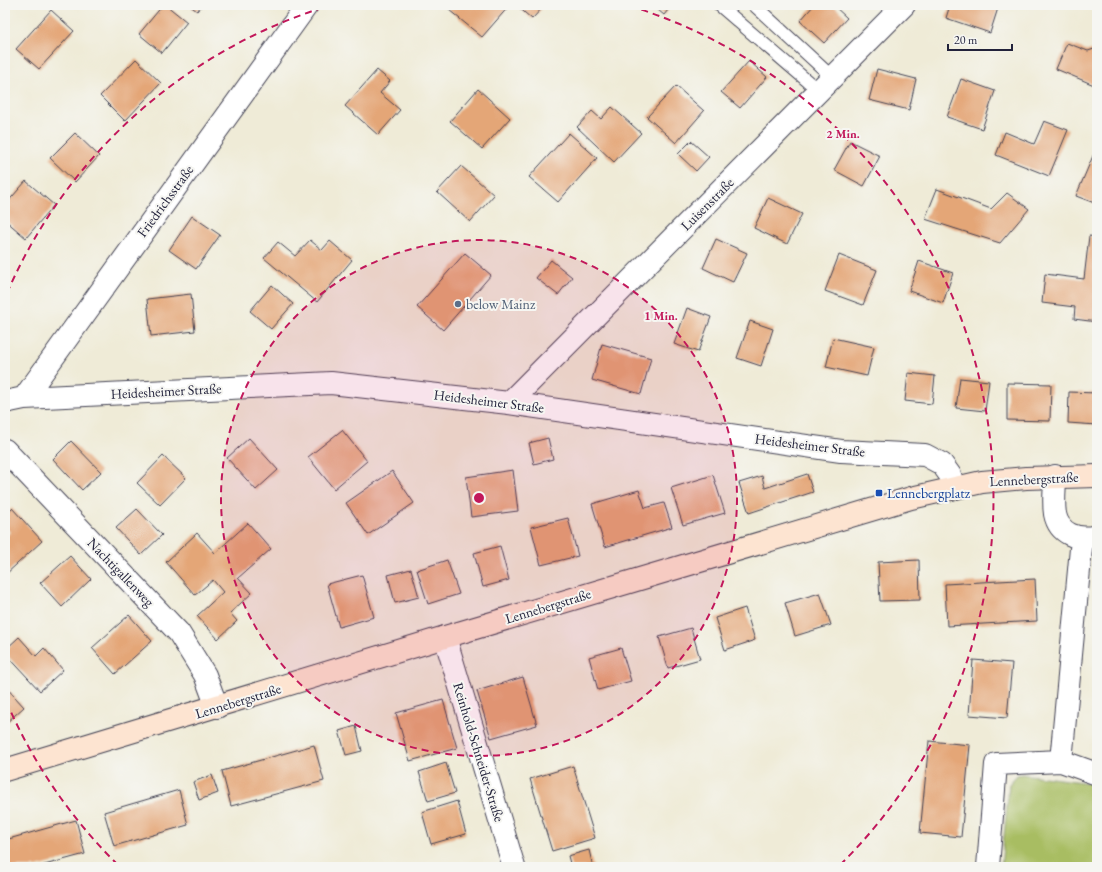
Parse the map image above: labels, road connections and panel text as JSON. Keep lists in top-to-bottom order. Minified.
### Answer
{"streets":{"main road":["Lennebergstraße"],"street":["Friedrichsstraße","Luisenstraße","Heidesheimer Straße","Nachtigallenweg","Reinhold-Schneider-Straße"]},"crossings":[["Friedrichsstraße","Heidesheimer Straße"],["Luisenstraße","Heidesheimer Straße"],["Heidesheimer Straße","Lennebergstraße"],["Lennebergstraße","Nachtigallenweg"],["Lennebergstraße","Reinhold-Schneider-Straße"]],"places":{"other":["below Mainz"],"transit":["Lennebergplatz"]},"scale_bar":"20 m","rings":["2 Min.","1 Min."]}
